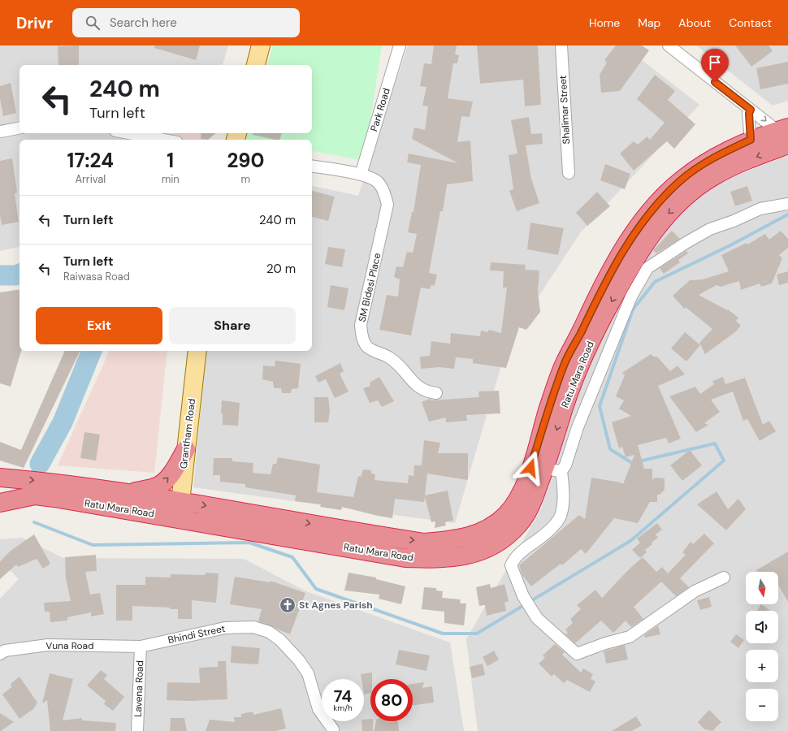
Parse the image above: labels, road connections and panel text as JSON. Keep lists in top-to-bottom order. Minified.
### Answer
{"streets":{"highway":["Ratu Mara Road"],"main road":["Grantham Road"],"street":["Park Road","Shalimar Street","SM Bidesi Place","Bhindi Street","Vuna Road","Lavena Road"]},"crossings":[["Park Road","SM Bidesi Place"],["Ratu Mara Road","Grantham Road"],["Bhindi Street","Vuna Road"],["Bhindi Street","Lavena Road"],["Vuna Road","Lavena Road"]],"places":{"church":["St Agnes Parish"]},"north":"bottom","page":{"header":"Drivr","search":"Search here","nav":["Home","Map","About","Contact"],"turn":["240 m","Turn left"],"eta":["17:24","Arrival","1","min","290","m"],"list":[{"name":"Turn left","value":"240 m"},{"name":"Turn left","note":"Raiwasa Road","value":"20 m"}],"buttons":["Exit","Share"],"map_buttons":["+","−"],"speed":"74 km/h","limit":"80"}}
